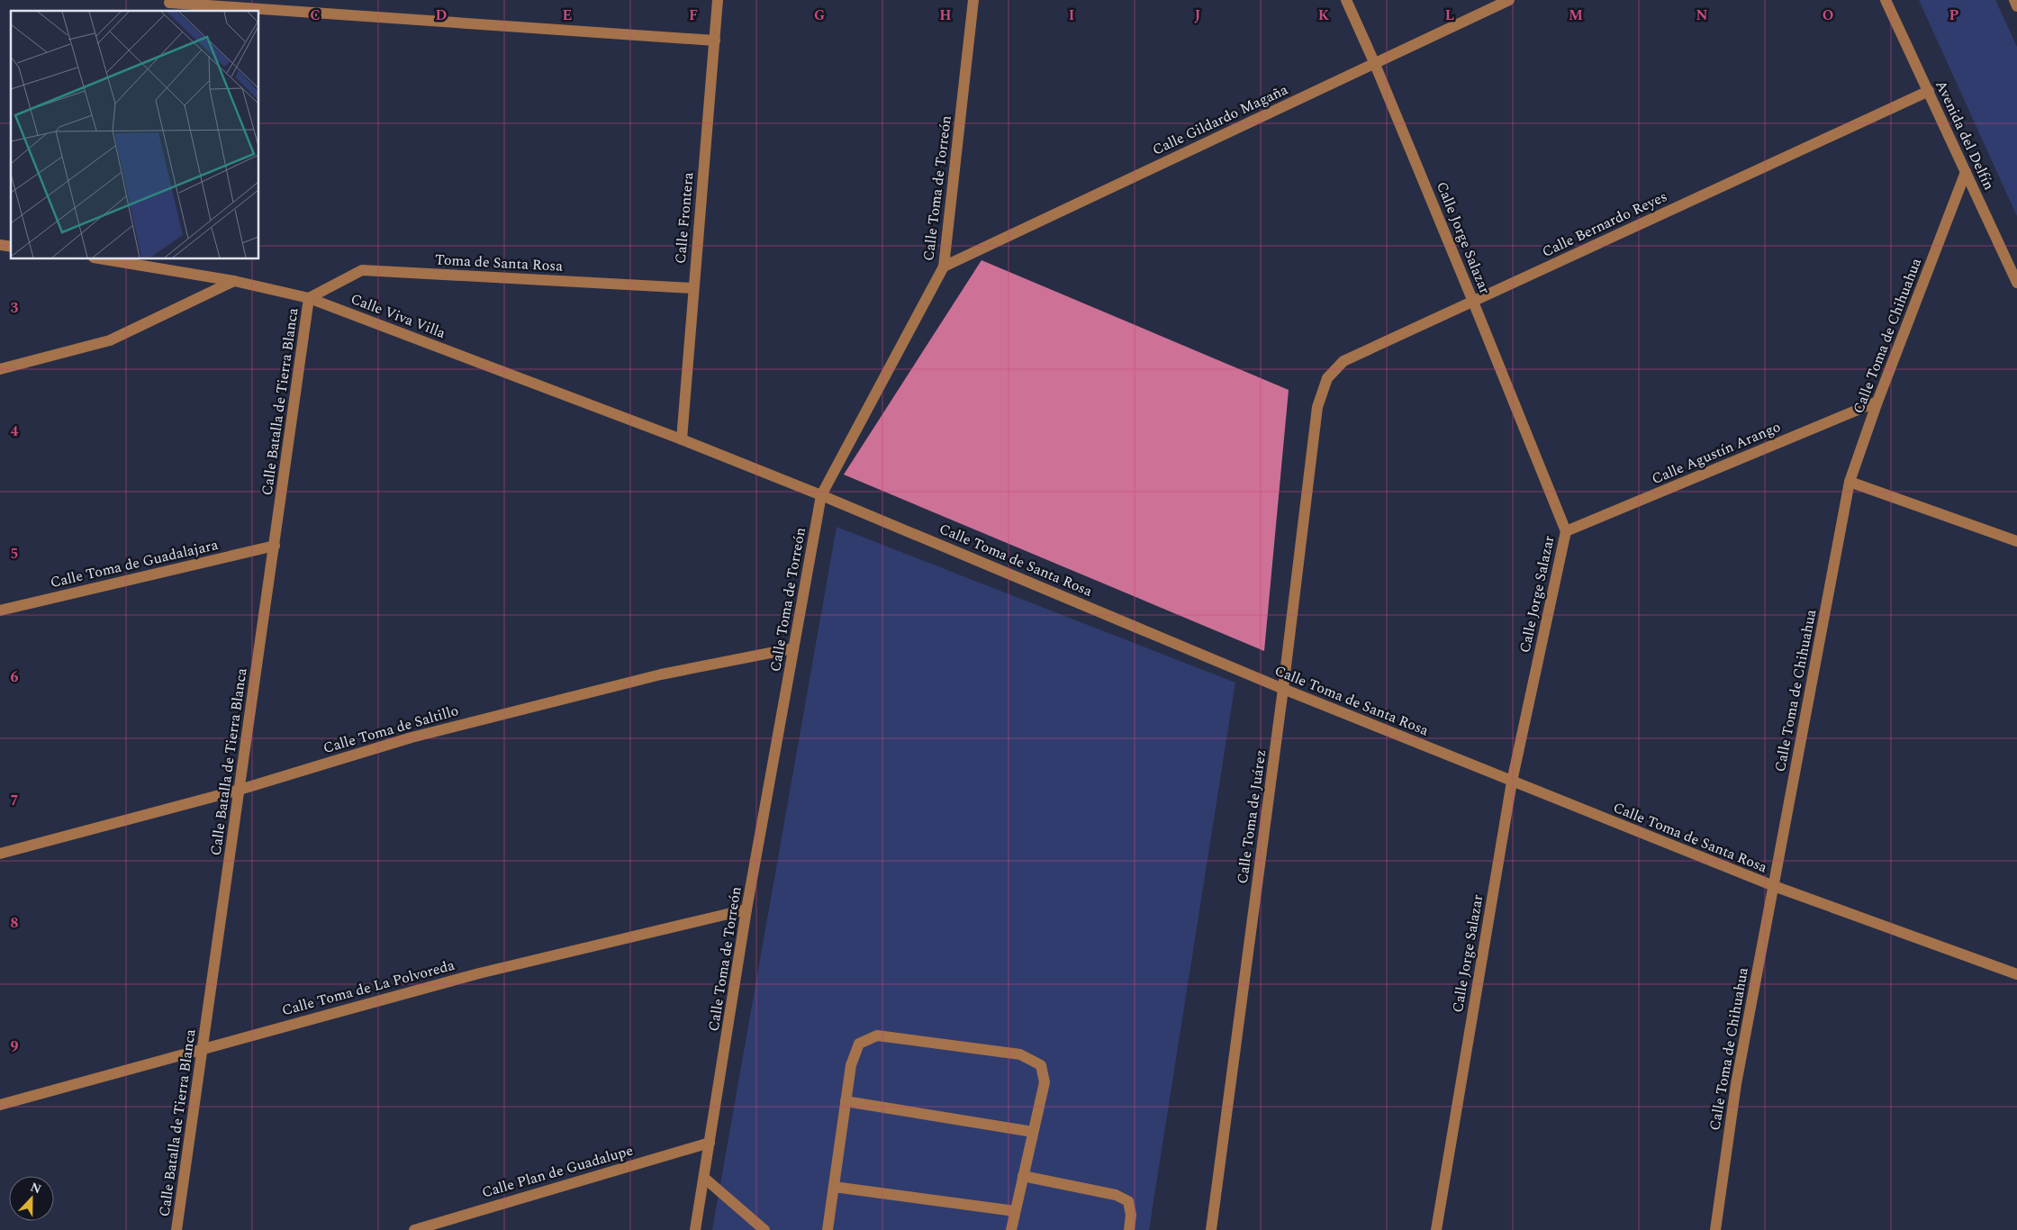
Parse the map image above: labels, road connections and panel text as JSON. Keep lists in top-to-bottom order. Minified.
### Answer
{"streets":{"street":["Calle Gildardo Magaña","Avenida del Delfín","Calle Toma de Torreón","Calle Frontera","Calle Bernardo Reyes","Calle Jorge Salazar","Toma de Santa Rosa","Calle Viva Villa","Calle Toma de Chihuahua","Calle Batalla de Tierra Blanca","Calle Agustín Arango","Calle Toma de Santa Rosa","Calle Toma de Guadalajara","Calle Toma de Saltillo","Calle Toma de Juárez","Calle Toma de La Polvoreda","Calle Plan de Guadalupe"]},"crossings":[["Calle Gildardo Magaña","Calle Toma de Torreón"],["Calle Gildardo Magaña","Calle Jorge Salazar"],["Avenida del Delfín","Calle Bernardo Reyes"],["Avenida del Delfín","Calle Toma de Chihuahua"],["Calle Toma de Torreón","Calle Toma de Santa Rosa"],["Calle Toma de Torreón","Calle Toma de Saltillo"],["Calle Toma de Torreón","Calle Toma de La Polvoreda"],["Calle Toma de Torreón","Calle Plan de Guadalupe"],["Calle Frontera","Toma de Santa Rosa"],["Calle Frontera","Calle Viva Villa"],["Calle Frontera","Calle Toma de Santa Rosa"],["Calle Bernardo Reyes","Calle Jorge Salazar"],["Calle Bernardo Reyes","Calle Toma de Juárez"],["Calle Jorge Salazar","Calle Agustín Arango"],["Calle Jorge Salazar","Calle Toma de Santa Rosa"],["Toma de Santa Rosa","Calle Viva Villa"],["Toma de Santa Rosa","Calle Batalla de Tierra Blanca"],["Calle Viva Villa","Calle Batalla de Tierra Blanca"],["Calle Viva Villa","Calle Toma de Santa Rosa"],["Calle Toma de Chihuahua","Calle Agustín Arango"],["Calle Toma de Chihuahua","Calle Toma de Santa Rosa"],["Calle Batalla de Tierra Blanca","Calle Toma de Guadalajara"],["Calle Batalla de Tierra Blanca","Calle Toma de Saltillo"],["Calle Batalla de Tierra Blanca","Calle Toma de La Polvoreda"],["Calle Toma de Santa Rosa","Calle Toma de Juárez"]],"north":"top","grid":{"columns":["C","D","E","F","G","H","I","J","K","L","M","N","O","P"],"rows":["3","4","5","6","7","8","9"]}}
